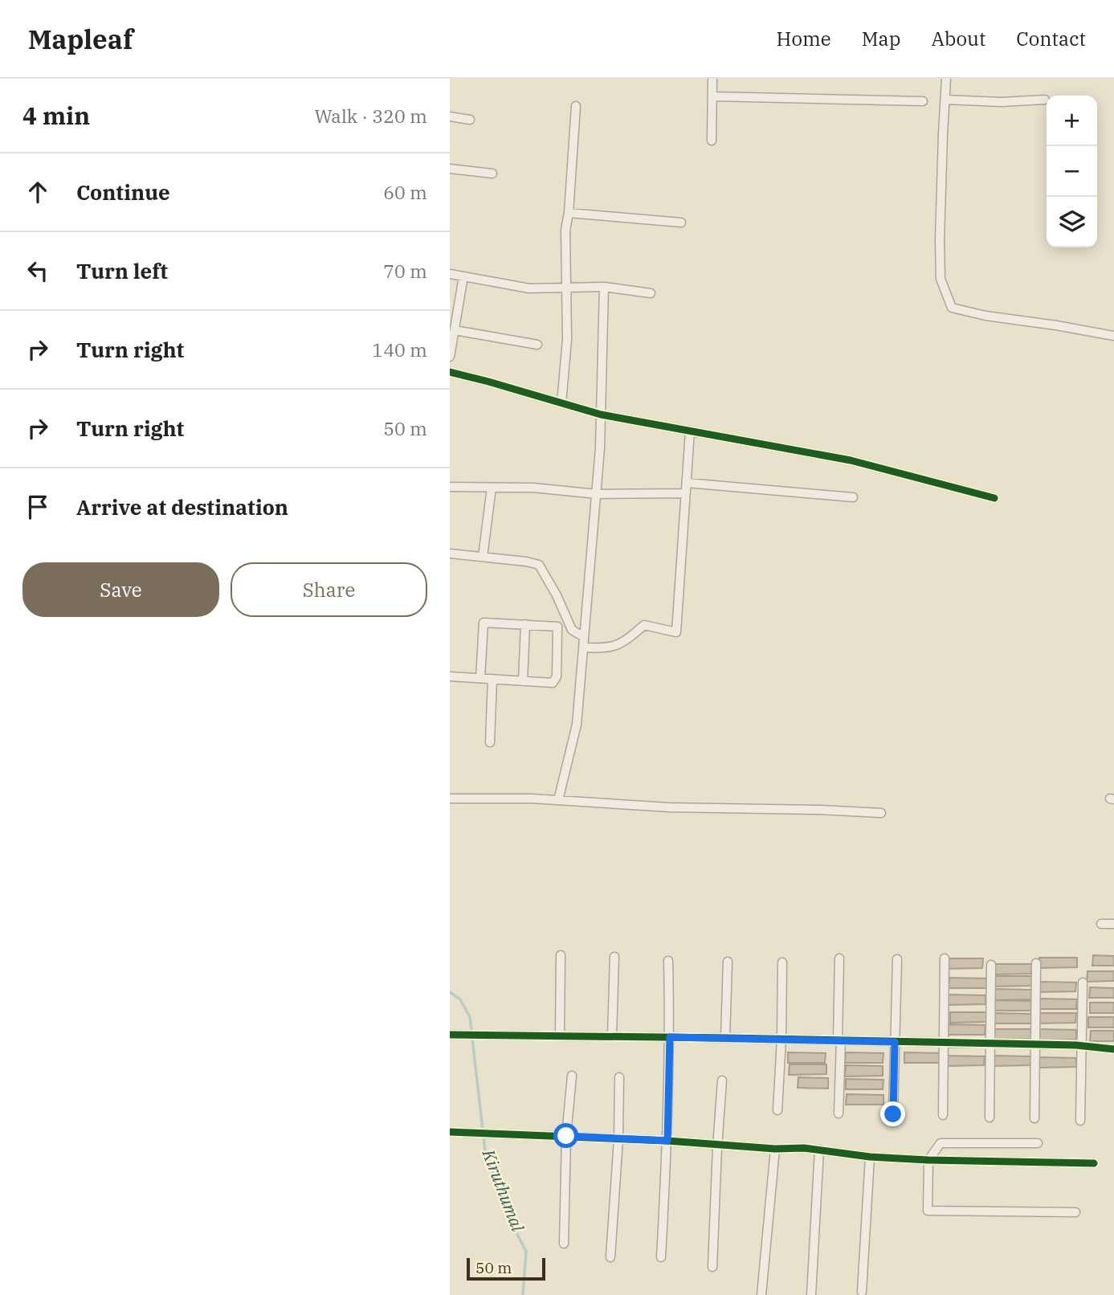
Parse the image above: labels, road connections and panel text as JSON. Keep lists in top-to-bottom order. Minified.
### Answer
{"water":["Kiruthumal"],"scale_bar":"50 m","page":{"header":"Mapleaf","nav":["Home","Map","About","Contact"],"heading":["4 min","Walk · 320 m"],"map_buttons":["+","−"],"list":[["Continue","60 m"],["Turn left","70 m"],["Turn right","140 m"],["Turn right","50 m"],"Arrive at destination"],"buttons":["Save","Share"],"scale":"50 m"}}
